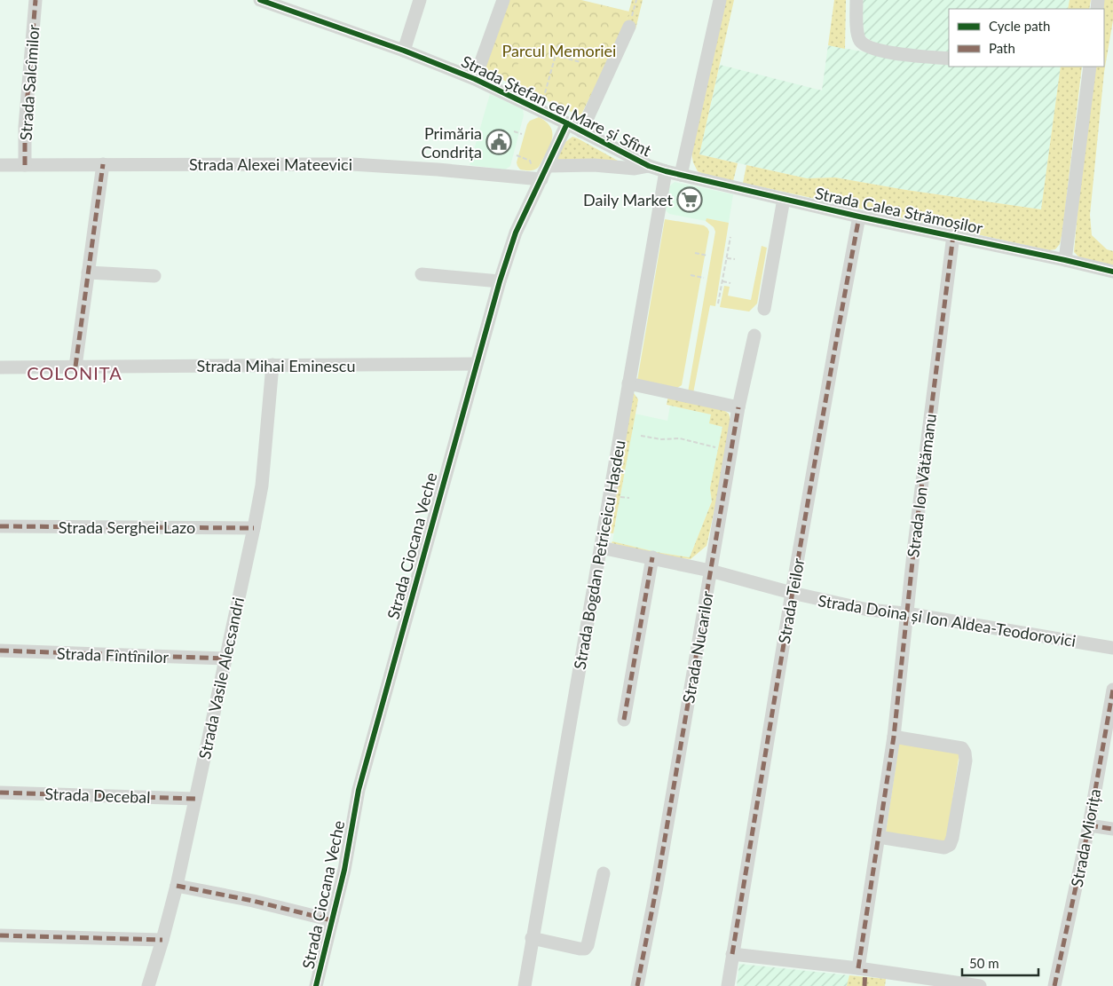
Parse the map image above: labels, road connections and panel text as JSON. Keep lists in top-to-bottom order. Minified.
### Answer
{"streets":{"street":["Strada Salcîmilor","Strada Ștefan cel Mare și Sfînt","Strada Alexei Mateevici","Strada Calea Strămoșilor","Strada Mihai Eminescu","Strada Ion Vătămanu","Strada Serghei Lazo","Strada Ciocana Veche","Strada Bogdan Petriceicu Hașdeu","Strada Teilor","Strada Doina și Ion Aldea-Teodorovici","Strada Nucarilor","Strada Fîntînilor","Strada Vasile Alecsandri","Strada Decebal","Strada Miorița"]},"crossings":[["Strada Salcîmilor","Strada Alexei Mateevici"],["Strada Ștefan cel Mare și Sfînt","Strada Calea Strămoșilor"],["Strada Ștefan cel Mare și Sfînt","Strada Ciocana Veche"],["Strada Ștefan cel Mare și Sfînt","Strada Bogdan Petriceicu Hașdeu"],["Strada Alexei Mateevici","Strada Ciocana Veche"],["Strada Calea Strămoșilor","Strada Ion Vătămanu"],["Strada Calea Strămoșilor","Strada Teilor"],["Strada Mihai Eminescu","Strada Ciocana Veche"],["Strada Mihai Eminescu","Strada Vasile Alecsandri"],["Strada Ion Vătămanu","Strada Doina și Ion Aldea-Teodorovici"],["Strada Serghei Lazo","Strada Vasile Alecsandri"],["Strada Bogdan Petriceicu Hașdeu","Strada Doina și Ion Aldea-Teodorovici"],["Strada Teilor","Strada Doina și Ion Aldea-Teodorovici"],["Strada Doina și Ion Aldea-Teodorovici","Strada Nucarilor"],["Strada Fîntînilor","Strada Vasile Alecsandri"],["Strada Vasile Alecsandri","Strada Decebal"]],"districts":["COLONIȚA"],"parks":["Parcul Memoriei"],"places":{"public building":["Primăria Condrița"],"supermarket":["Daily Market"]},"legend":["Cycle path","Path"],"scale_bar":"50 m"}
